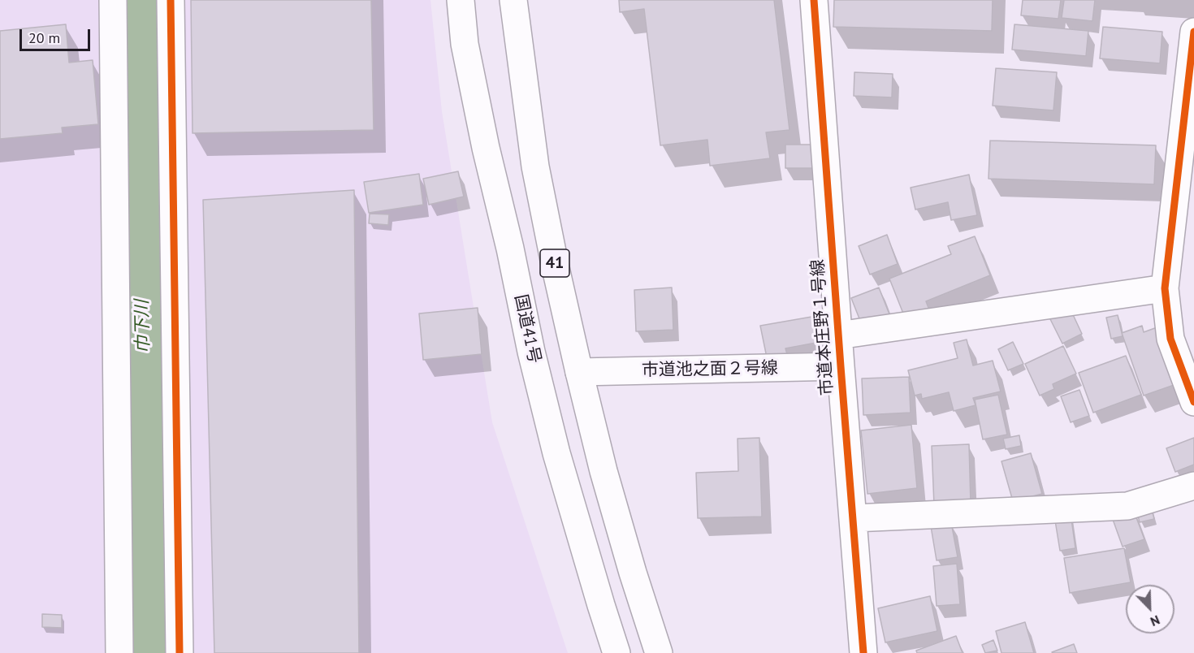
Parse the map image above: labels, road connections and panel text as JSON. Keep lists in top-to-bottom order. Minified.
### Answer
{"streets":{"main road":["41","市道本庄野１号線","国道41号","市道池之面２号線"]},"crossings":[["41","市道池之面２号線"],["市道本庄野１号線","市道池之面２号線"]],"water":["巾下川"],"scale_bar":"20 m","north":"bottom right"}
